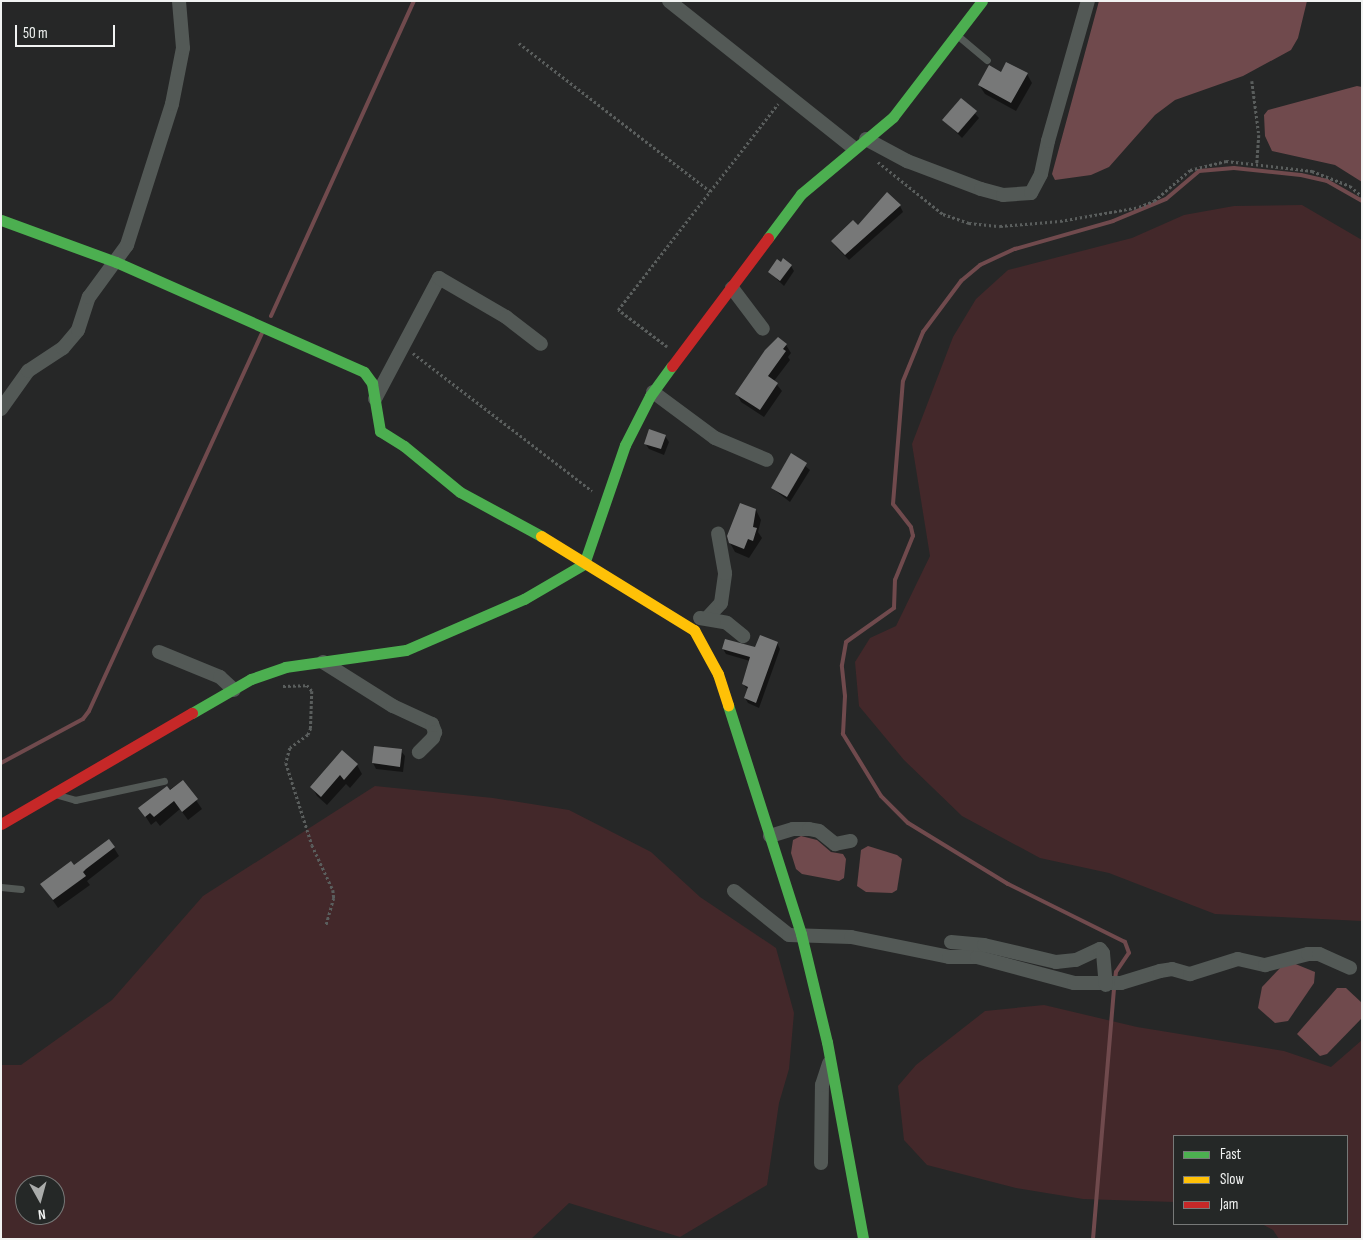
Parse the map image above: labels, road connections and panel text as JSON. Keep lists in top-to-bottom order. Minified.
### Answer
{"legend":["Fast","Slow","Jam"],"scale_bar":"50 m","north":"bottom"}
